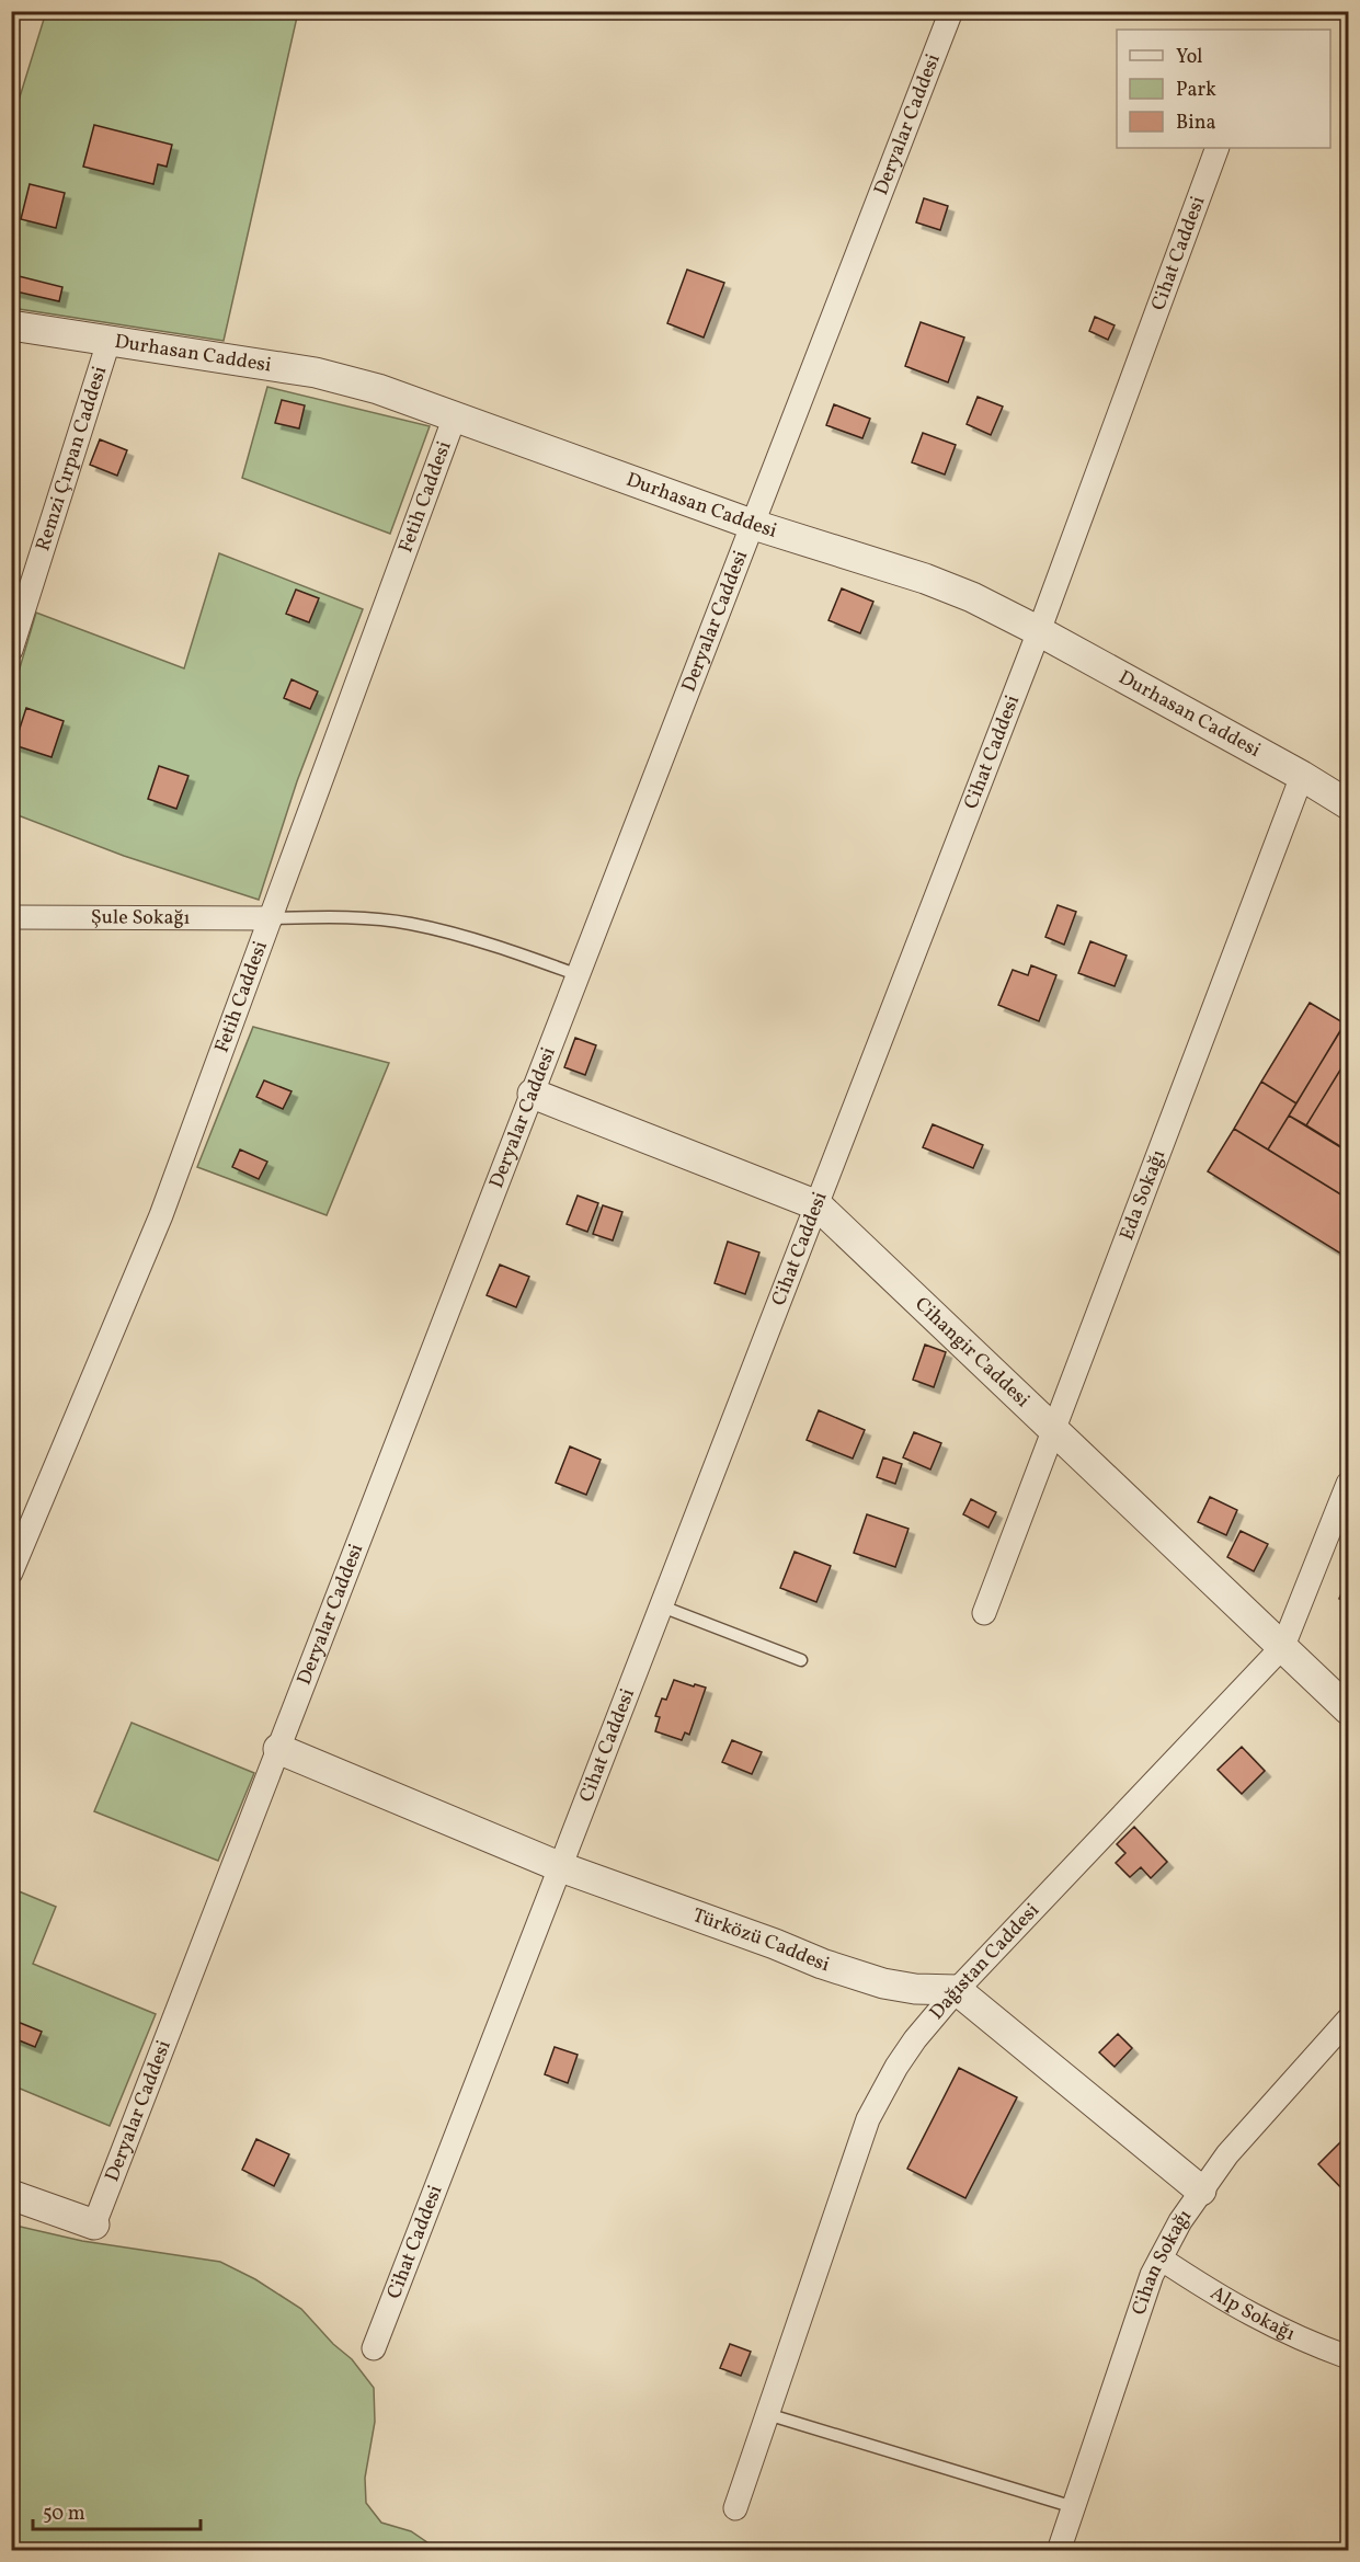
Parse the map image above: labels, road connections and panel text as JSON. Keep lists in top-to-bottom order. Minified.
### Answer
{"streets":{"street":["Deryalar Caddesi","Cihat Caddesi","Durhasan Caddesi","Remzi Çırpan Caddesi","Fetih Caddesi","Şule Sokağı","Eda Sokağı","Cihangir Caddesi","Türközü Caddesi","Dağıstan Caddesi","Cihan Sokağı","Alp Sokağı"]},"crossings":[["Deryalar Caddesi","Durhasan Caddesi"],["Deryalar Caddesi","Cihangir Caddesi"],["Deryalar Caddesi","Türközü Caddesi"],["Cihat Caddesi","Durhasan Caddesi"],["Cihat Caddesi","Cihangir Caddesi"],["Cihat Caddesi","Türközü Caddesi"],["Durhasan Caddesi","Remzi Çırpan Caddesi"],["Durhasan Caddesi","Fetih Caddesi"],["Durhasan Caddesi","Eda Sokağı"],["Fetih Caddesi","Şule Sokağı"],["Eda Sokağı","Cihangir Caddesi"],["Cihangir Caddesi","Dağıstan Caddesi"],["Türközü Caddesi","Dağıstan Caddesi"],["Cihan Sokağı","Alp Sokağı"]],"legend":["Yol","Park","Bina"],"scale_bar":"50 m"}
